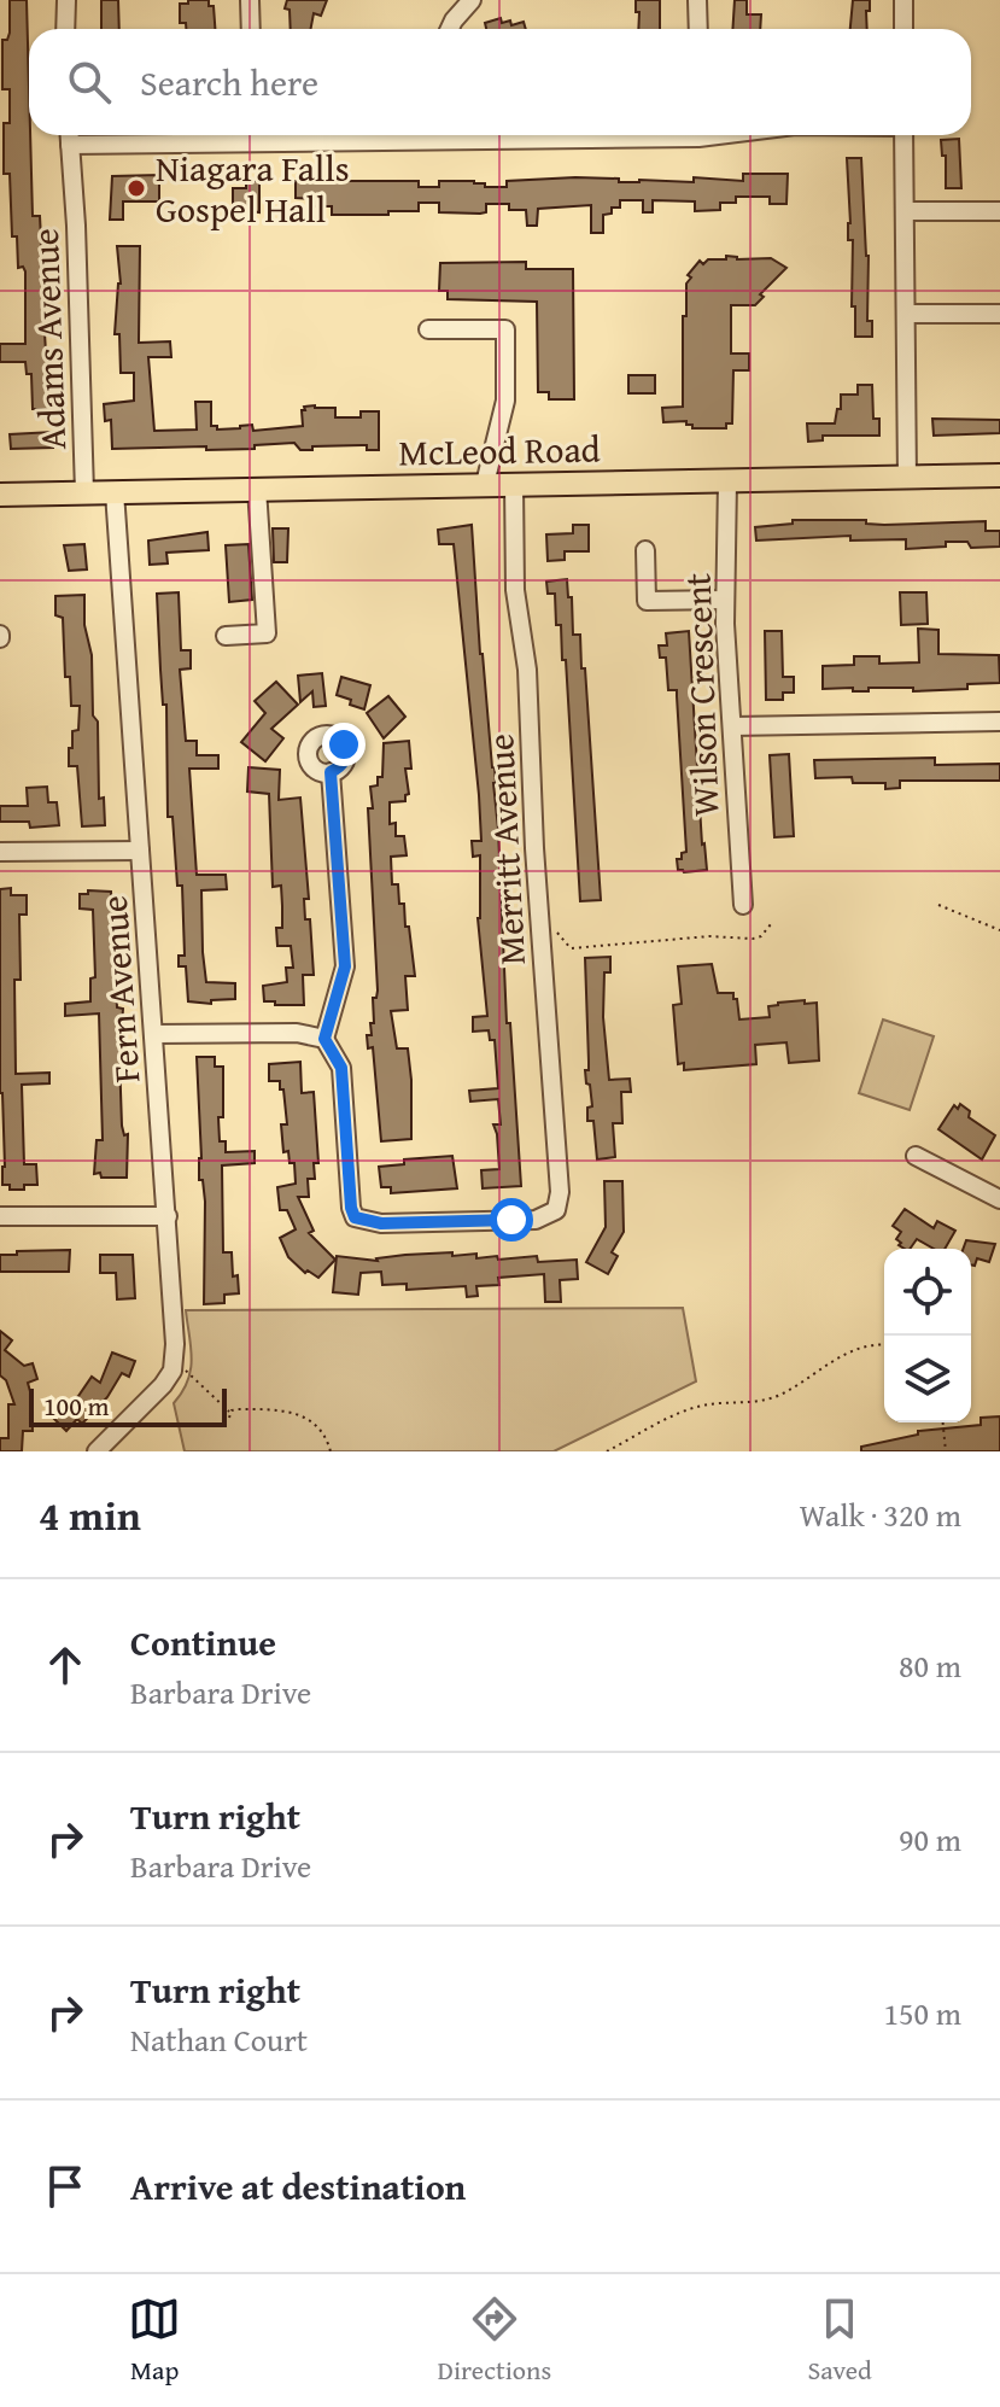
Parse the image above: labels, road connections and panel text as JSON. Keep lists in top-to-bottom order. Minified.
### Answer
{"streets":{"main road":["McLeod Road"],"street":["Adams Avenue","Wilson Crescent","Merritt Avenue","Fern Avenue"]},"crossings":[["Adams Avenue","McLeod Road"],["McLeod Road","Wilson Crescent"],["McLeod Road","Merritt Avenue"],["McLeod Road","Fern Avenue"]],"places":["Niagara Falls Gospel Hall"],"scale_bar":"100 m","page":{"search":"Search here","scale":"100 m","heading":["4 min","Walk · 320 m"],"list":[["Continue","Barbara Drive","80 m"],["Turn right","Barbara Drive","90 m"],["Turn right","Nathan Court","150 m"],"Arrive at destination"],"nav":["Map","Directions","Saved"]}}
